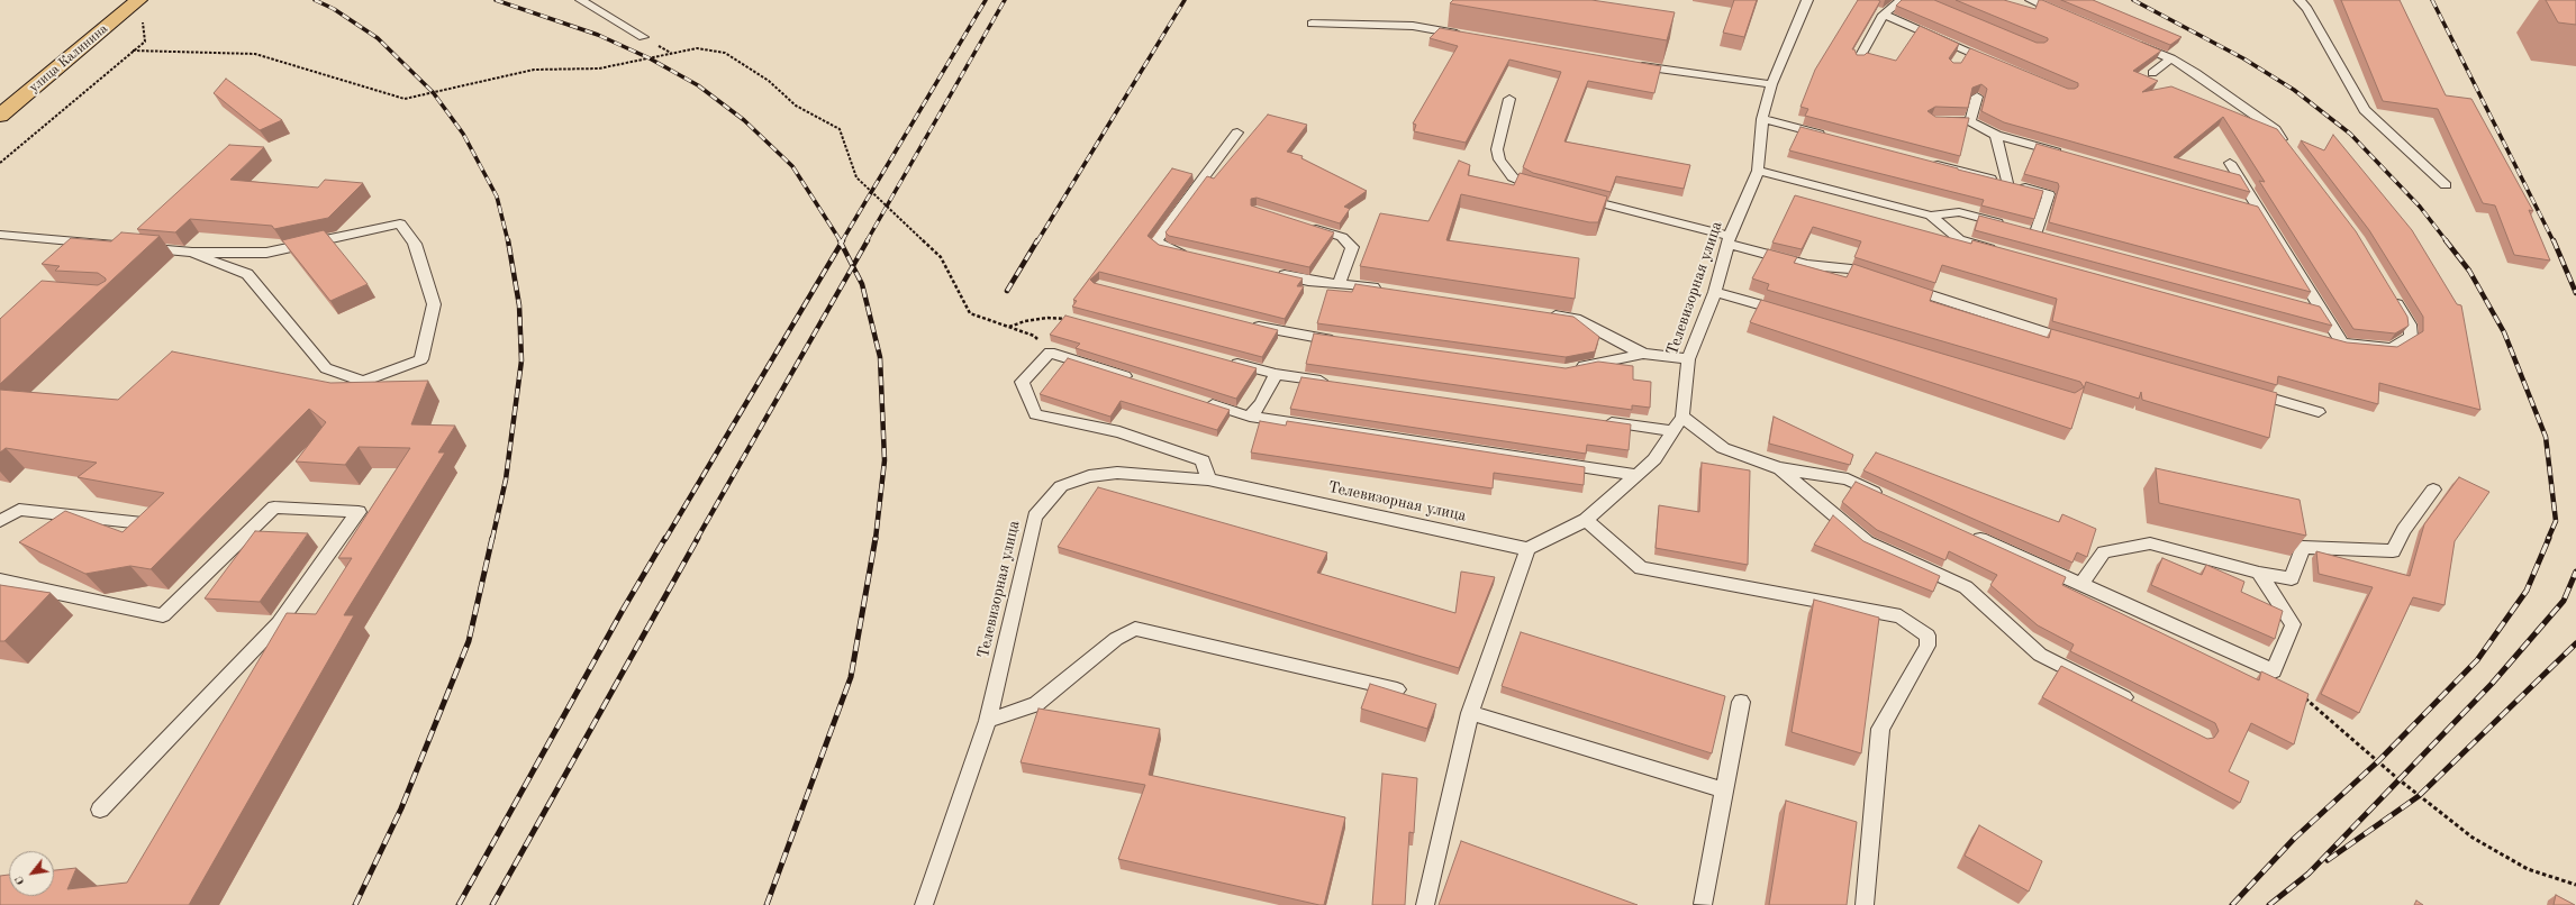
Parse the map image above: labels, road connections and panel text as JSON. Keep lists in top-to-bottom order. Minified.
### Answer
{"streets":{"main road":["улица Калинина"],"lane":["Телевизорная улица"]},"north":"bottom left"}
